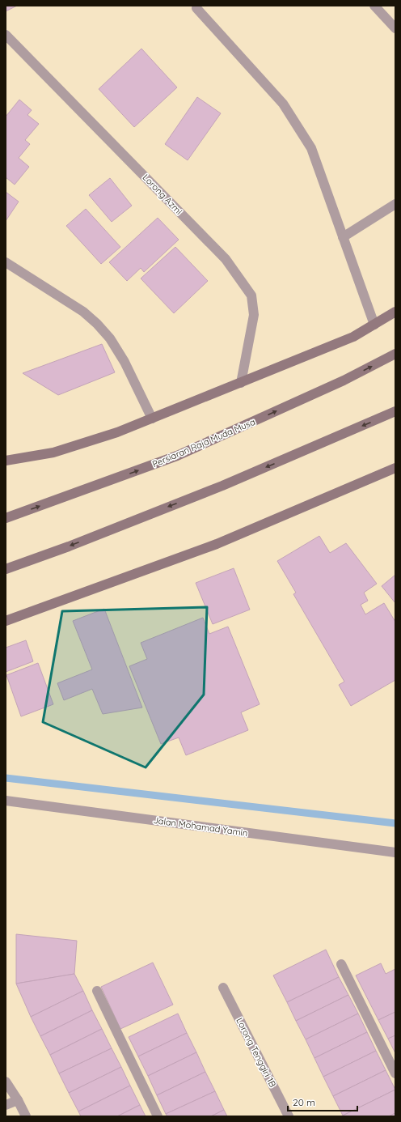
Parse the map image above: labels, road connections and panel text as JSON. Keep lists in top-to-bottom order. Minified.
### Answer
{"streets":{"street":["Lorong Azmi","Persiaran Raja Muda Musa","Jalan Mohamad Yamin","Lorong Tenggiri 1B"]},"scale_bar":"20 m"}
